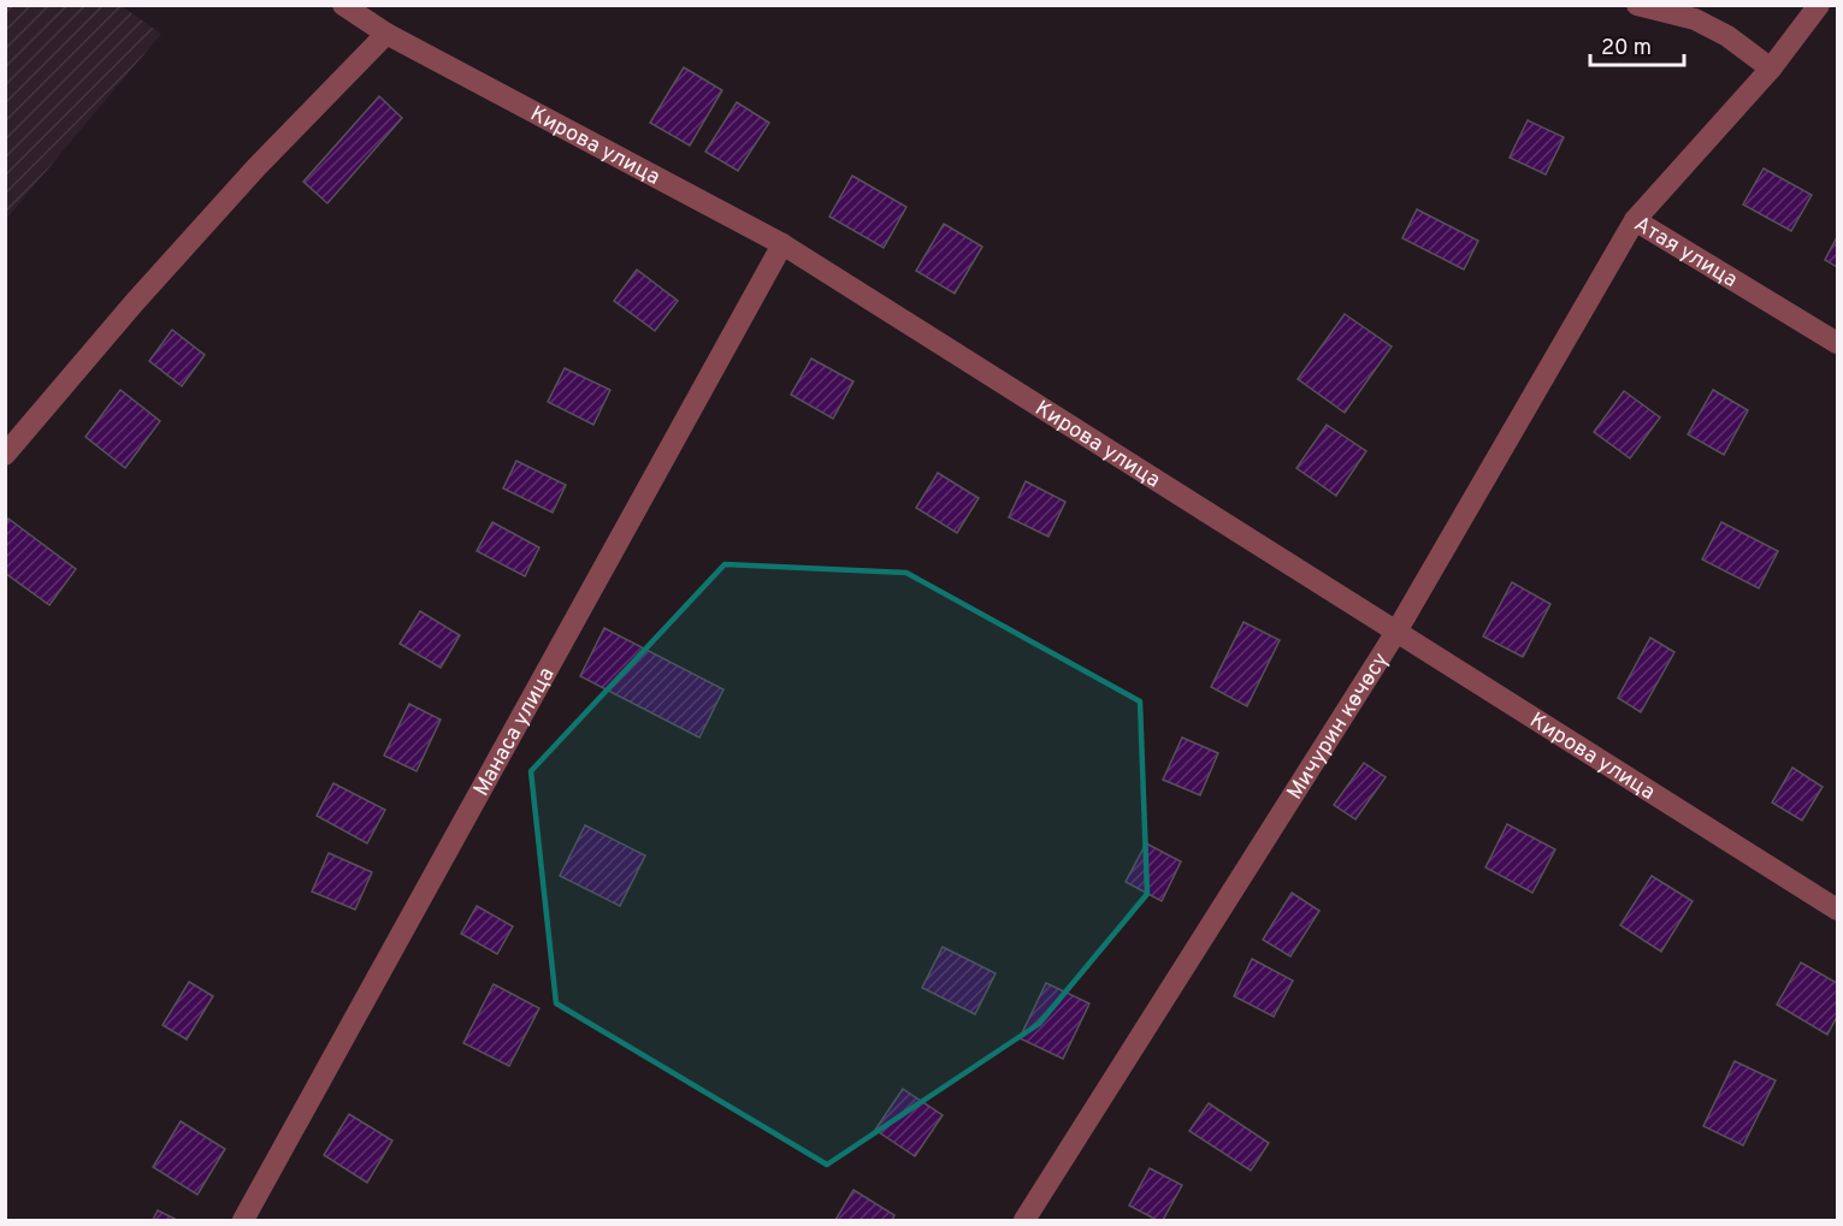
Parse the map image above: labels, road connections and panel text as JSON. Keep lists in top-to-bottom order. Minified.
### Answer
{"streets":{"street":["Кирова улица","Атая улица","Мичурин көчөсү","Манаса улица"]},"crossings":[["Кирова улица","Мичурин көчөсү"],["Кирова улица","Манаса улица"],["Атая улица","Мичурин көчөсү"]],"scale_bar":"20 m"}
